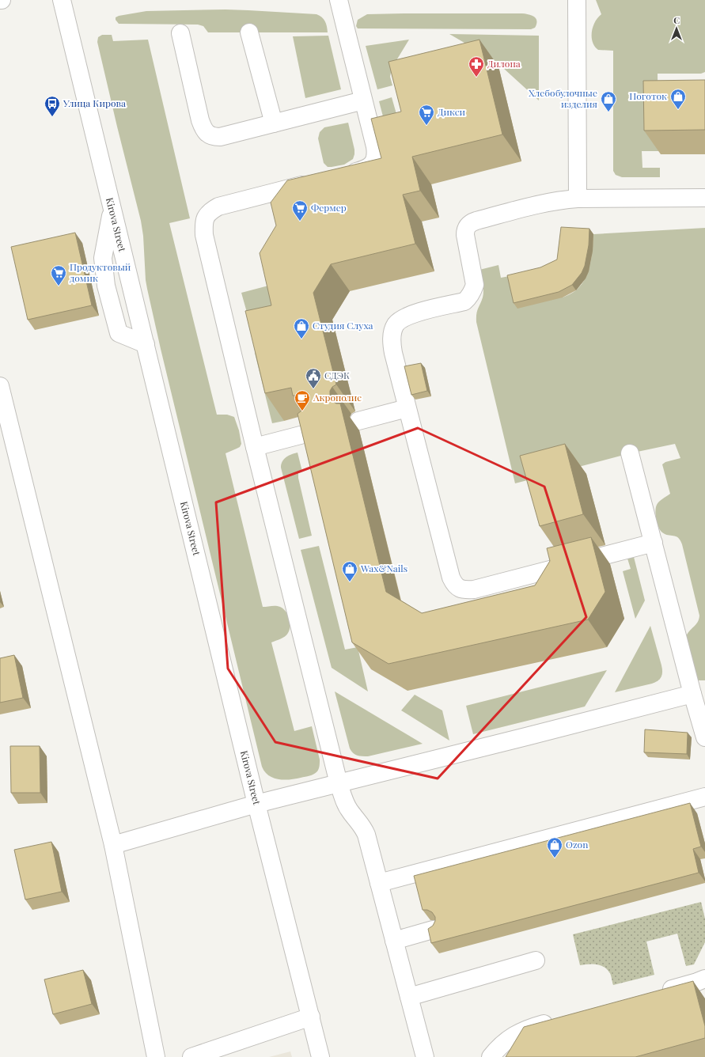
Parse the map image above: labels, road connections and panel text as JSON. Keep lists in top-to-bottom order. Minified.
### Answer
{"streets":{"street":["Kirova Street"]},"places":{"pharmacy":["Дилона"],"shop":["Ноготок","Хлебобулочные изделия","Студия Слуха","Wax&Nails","Ozon"],"bus stop":["Улица Кирова"],"supermarket":["Дикси","Фермер","Продуктовый домик"],"public building":["СДЭК"],"cafe":["Акрополис"]},"north":"top"}
